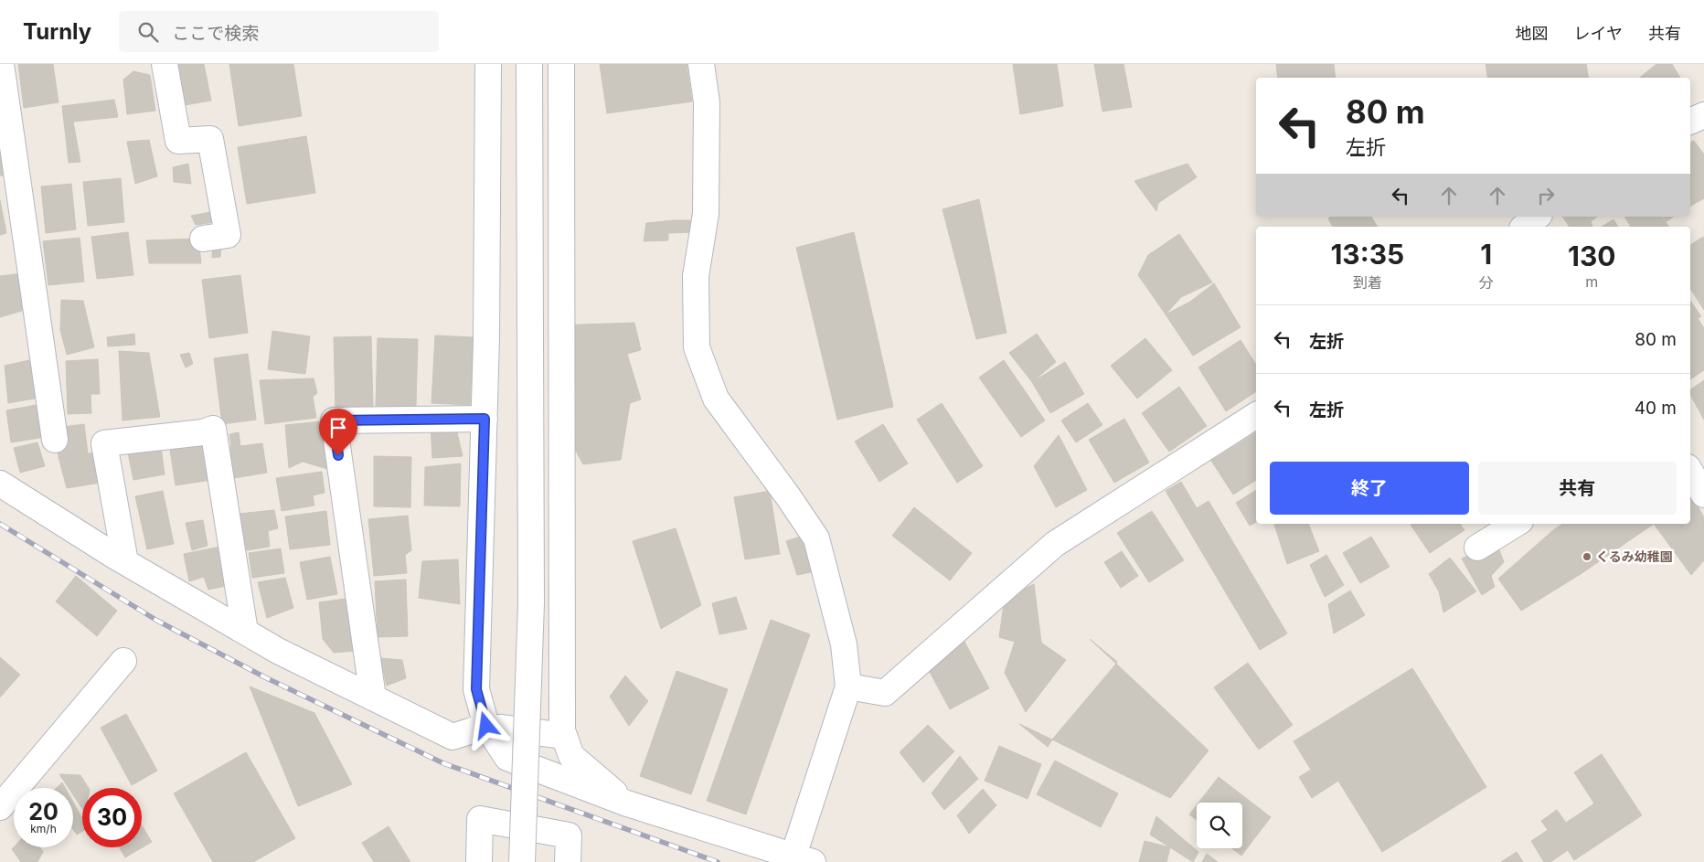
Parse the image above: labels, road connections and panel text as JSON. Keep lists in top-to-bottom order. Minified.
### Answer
{"places":["くるみ幼稚園"],"page":{"header":"Turnly","search":"ここで検索","nav":["地図","レイヤ","共有"],"turn":["80 m","左折"],"eta":["13:35","到着","1","分","130","m"],"list":[{"name":"左折","value":"80 m"},{"name":"左折","value":"40 m"}],"buttons":["終了","共有"],"speed":"20 km/h","limit":"30"}}
